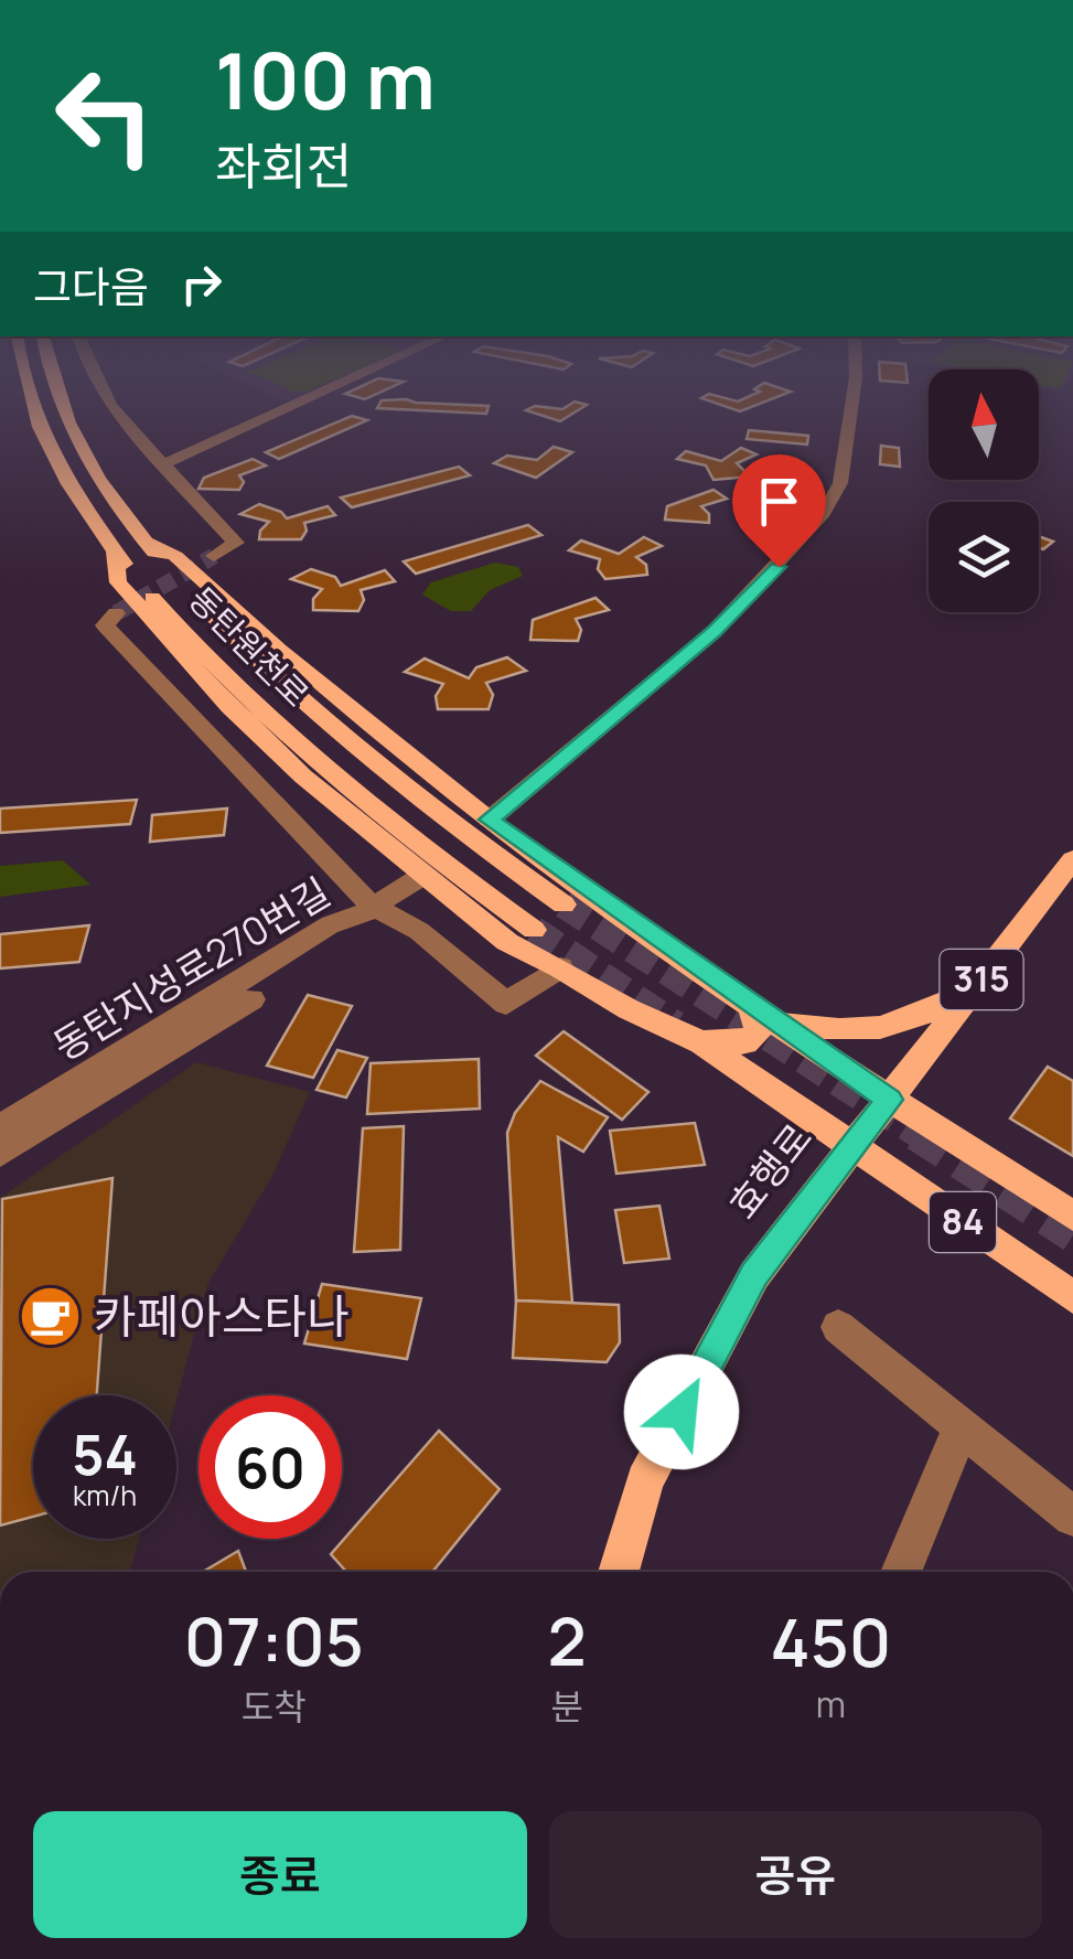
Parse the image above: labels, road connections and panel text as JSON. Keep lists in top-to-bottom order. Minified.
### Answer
{"streets":{"main road":["동탄원천로","315","효행로","84"],"street":["동탄지성로270번길"]},"crossings":[["효행로","84"]],"places":{"cafe":["카페아스타나"]},"north":"top","page":{"turn":["100 m","좌회전"],"then":"그다음","speed":"54 km/h","limit":"60","eta":["07:05","도착","2","분","450","m"],"buttons":["종료","공유"]}}
